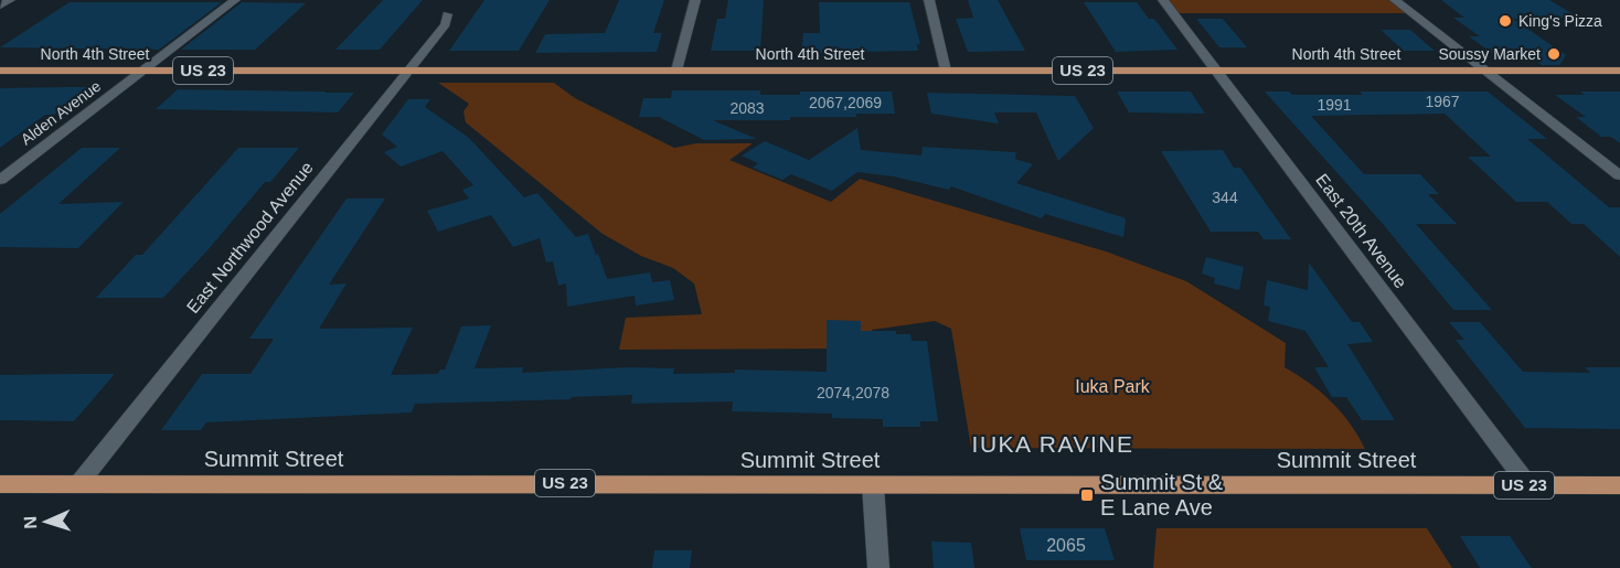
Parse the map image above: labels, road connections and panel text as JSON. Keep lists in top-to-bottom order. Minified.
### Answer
{"streets":{"main road":["North 4th Street","US 23","Summit Street"],"street":["Alden Avenue","East 20th Avenue","East Northwood Avenue"]},"crossings":[["North 4th Street","Alden Avenue"],["North 4th Street","East 20th Avenue"],["North 4th Street","East Northwood Avenue"],["East 20th Avenue","Summit Street"],["East Northwood Avenue","Summit Street"]],"districts":["IUKA RAVINE"],"parks":["Iuka Park"],"places":{"other":["King's Pizza","Soussy Market"],"transit":["Summit St & E Lane Ave"]},"house_numbers":["1967","2067,2069","1991","2083","344","2074,2078","2065"],"north":"left"}
